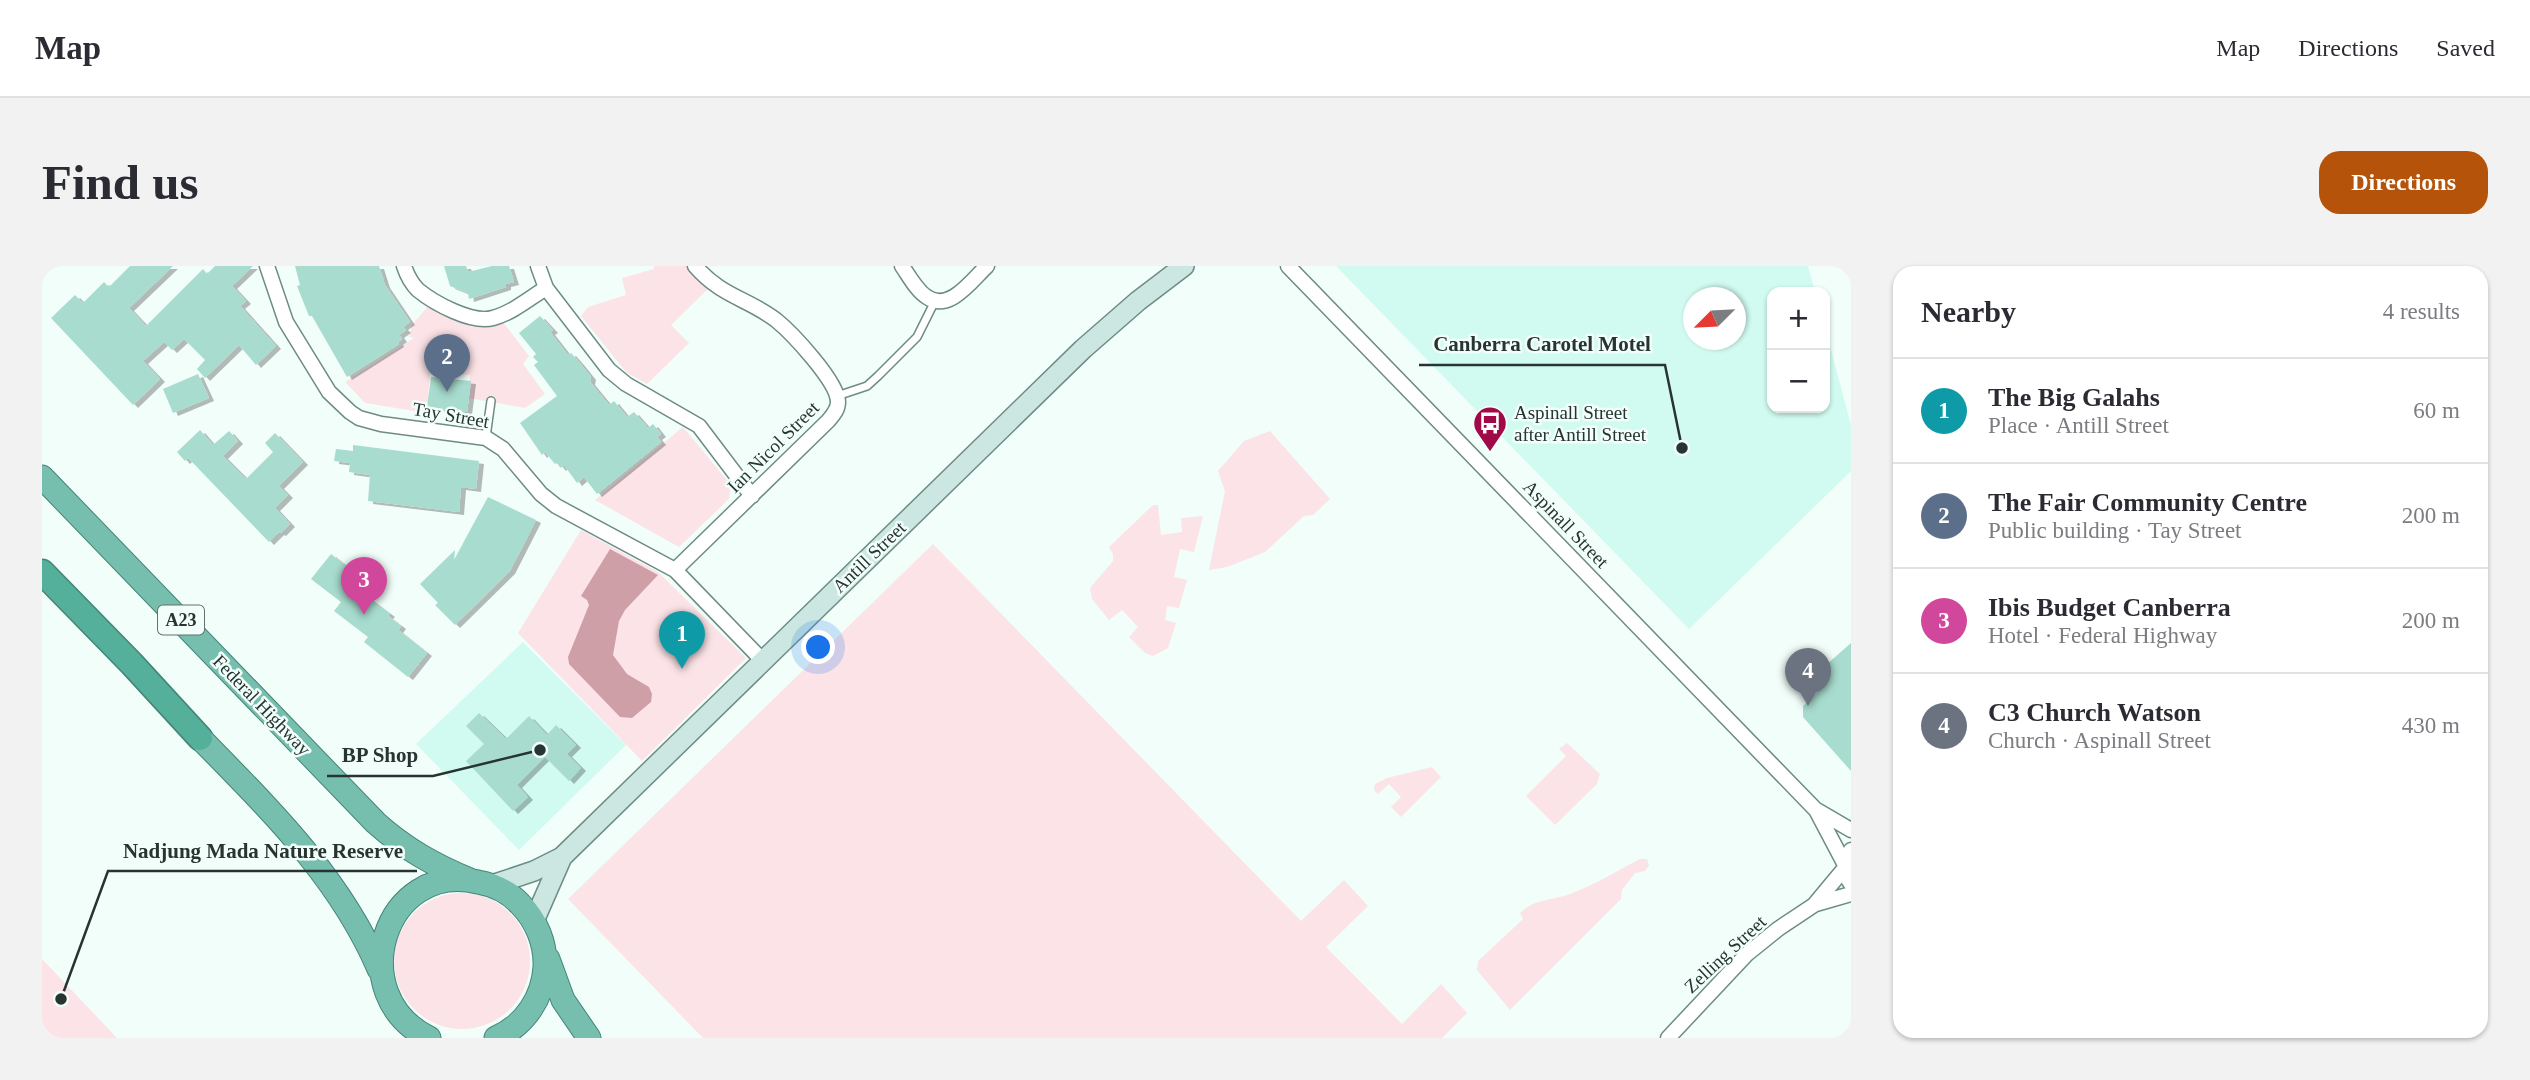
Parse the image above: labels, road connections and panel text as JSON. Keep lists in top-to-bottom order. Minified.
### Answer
{"streets":{"highway":["A23","Federal Highway"],"main road":["Antill Street"],"street":["Tay Street","Ian Nicol Street","Aspinall Street","Zelling Street"]},"crossings":[["Tay Street","Ian Nicol Street"],["Tay Street","Antill Street"],["Aspinall Street","Zelling Street"],["Antill Street","A23"],["Antill Street","Federal Highway"],["A23","Federal Highway"]],"places":{"other":["Canberra Carotel Motel","BP Shop","Nadjung Mada Nature Reserve"],"bus stop":["Aspinall Street after Antill Street"]},"north":"bottom left","page":{"header":"Map","nav":["Map","Directions","Saved"],"buttons":"Directions","title":"Find us","heading":["Nearby","4 results"],"map_buttons":["+","−"],"pins":["2","3","1","4"],"list":[{"mark":"1","name":"The Big Galahs","note":"Place · Antill Street","value":"60 m"},{"mark":"2","name":"The Fair Community Centre","note":"Public building · Tay Street","value":"200 m"},{"mark":"3","name":"Ibis Budget Canberra","note":"Hotel · Federal Highway","value":"200 m"},{"mark":"4","name":"C3 Church Watson","note":"Church · Aspinall Street","value":"430 m"}]}}
